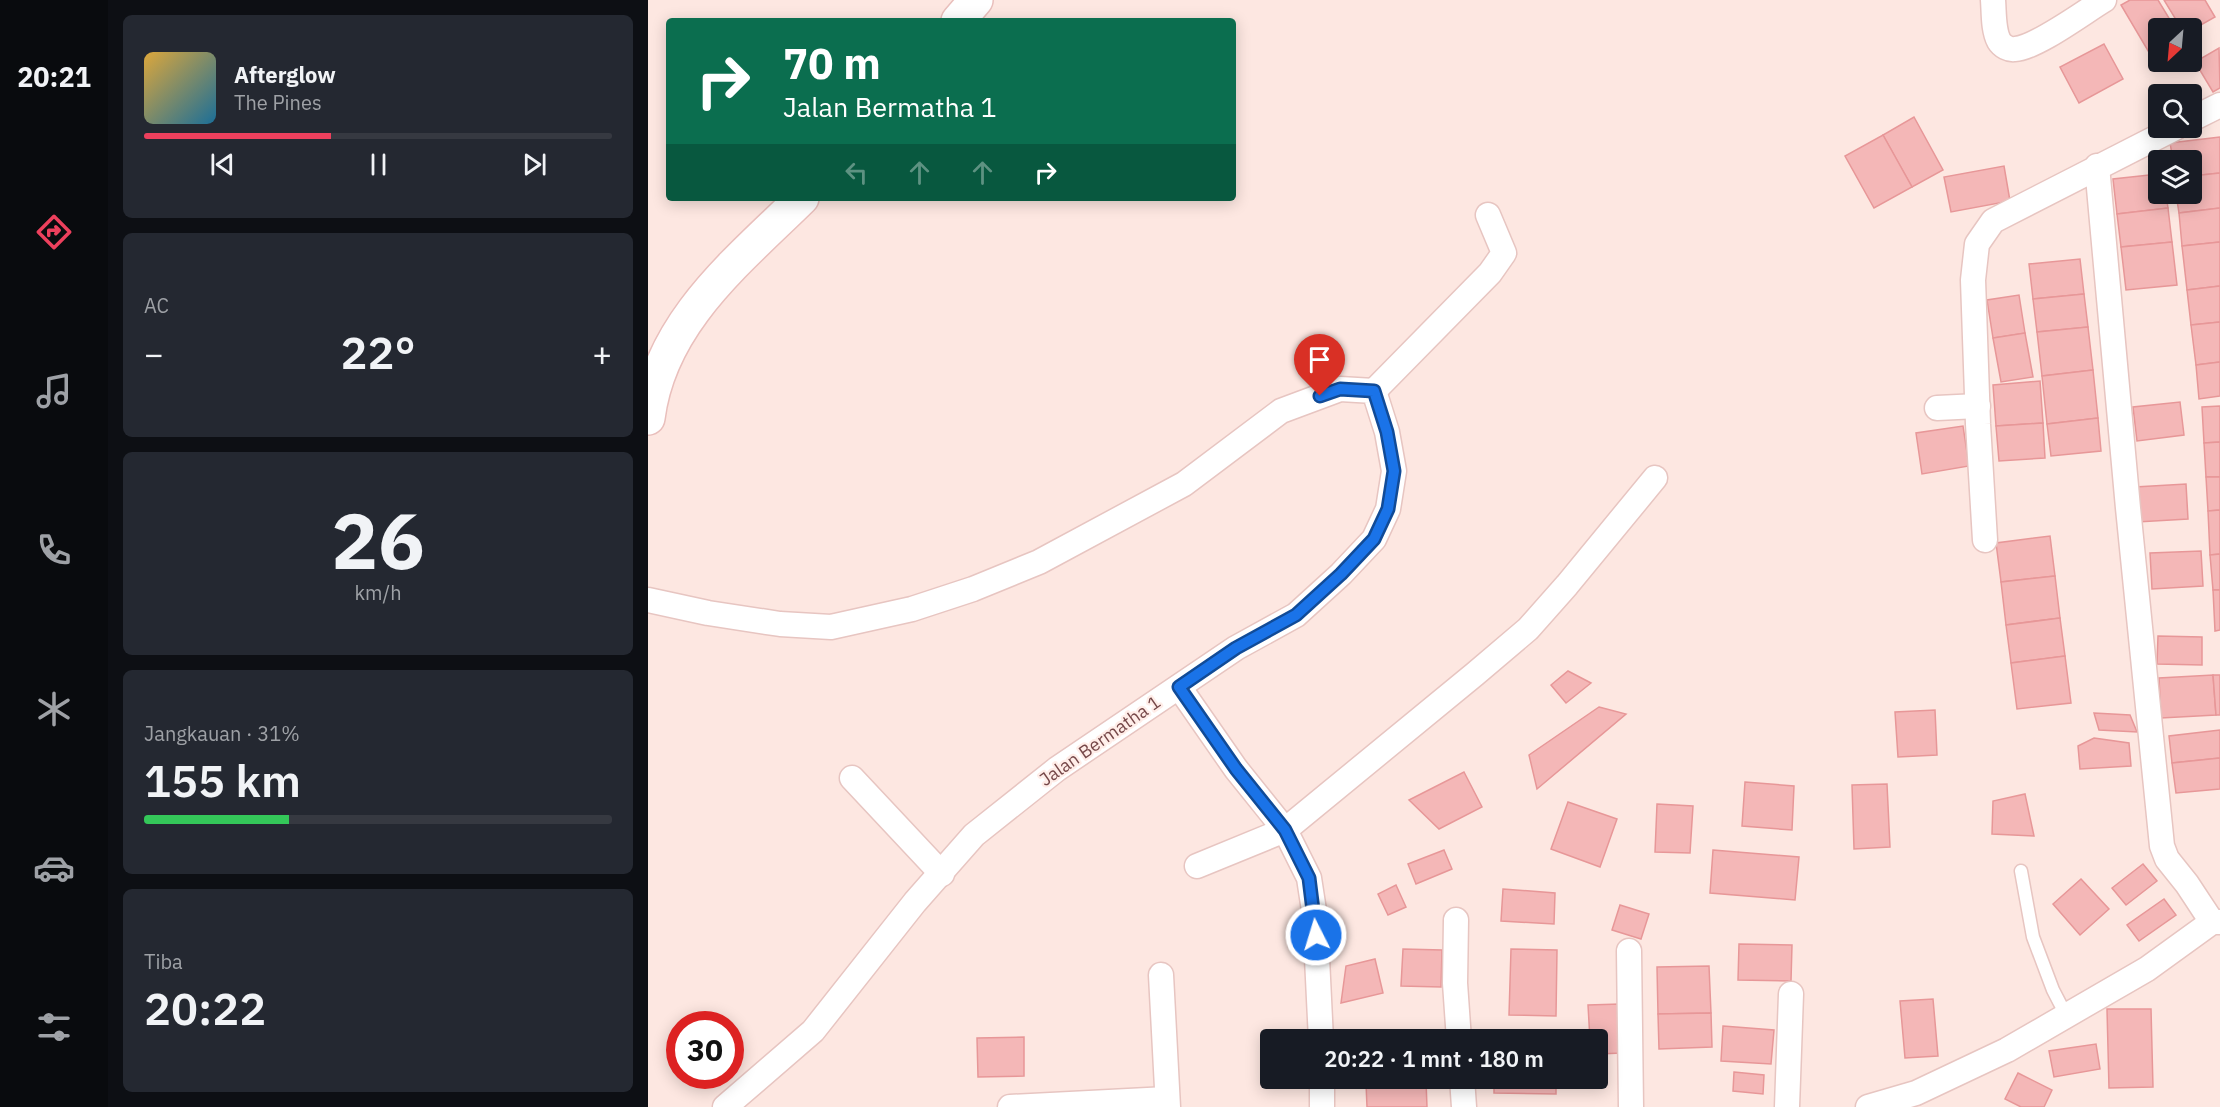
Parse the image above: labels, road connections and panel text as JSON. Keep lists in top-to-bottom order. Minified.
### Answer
{"streets":{"street":["Jalan Bermatha 1"]},"north":"bottom left","page":{"tabs":"20:21","turn":["70 m","Jalan Bermatha 1"],"song":["Afterglow","The Pines"],"tile":["AC",["26","km/h"],["Jangkauan · 31%","155 km"],["Tiba","20:22"]],"heat":["−","22°","+"],"limit":"30","trip":"20:22 · 1 mnt · 180 m"}}
